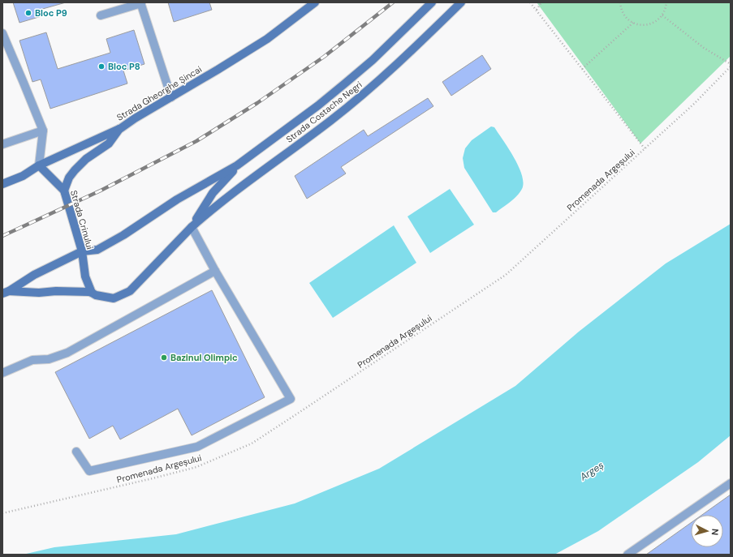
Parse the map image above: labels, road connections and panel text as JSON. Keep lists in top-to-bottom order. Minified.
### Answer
{"streets":{"main road":["Strada Gheorghe Șincai","Strada Costache Negri","Strada Crinului"],"path":["Promenada Argeșului"]},"crossings":[["Strada Gheorghe Șincai","Strada Crinului"],["Strada Costache Negri","Strada Crinului"]],"water":["Argeș"],"places":["Bloc P9","Bloc P8","Bazinul Olimpic"],"north":"right"}
